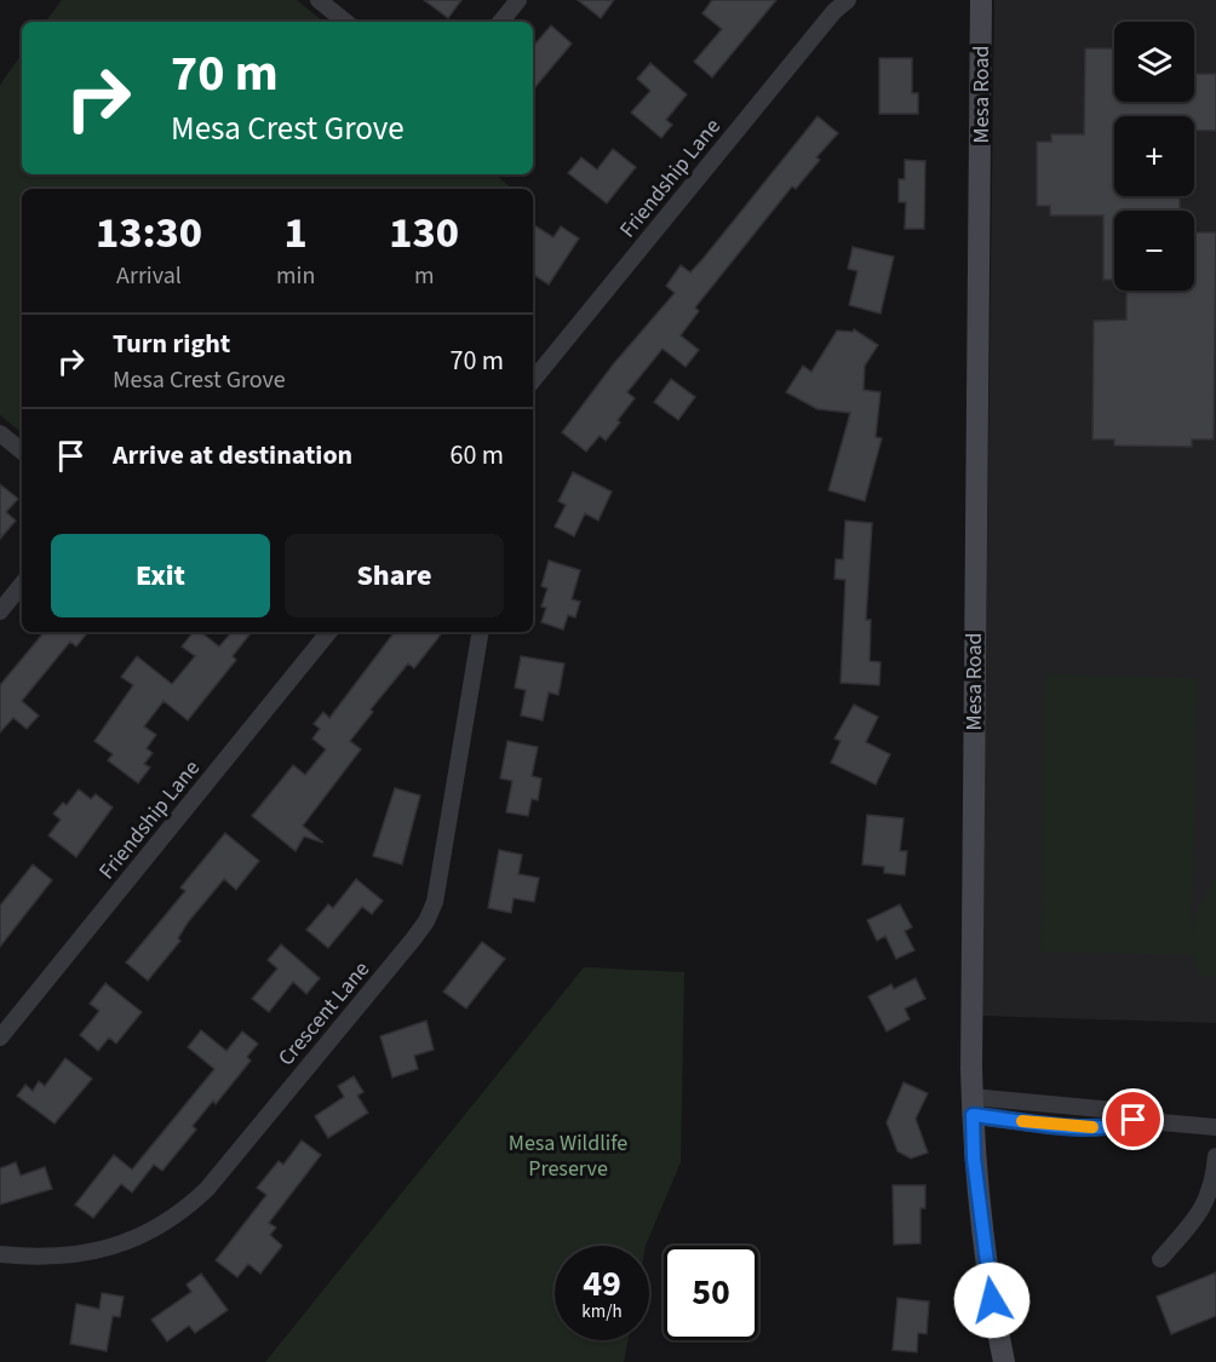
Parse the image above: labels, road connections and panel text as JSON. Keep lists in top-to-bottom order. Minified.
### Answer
{"streets":{"main road":["Mesa Road"],"street":["Friendship Lane","Crescent Lane"]},"parks":["Mesa Wildlife Preserve"],"page":{"map_buttons":["+","−"],"turn":["70 m","Mesa Crest Grove"],"eta":["13:30","Arrival","1","min","130","m"],"list":[{"name":"Turn right","note":"Mesa Crest Grove","value":"70 m"},{"name":"Arrive at destination","value":"60 m"}],"buttons":["Exit","Share"],"speed":"49 km/h","limit":"50"}}
